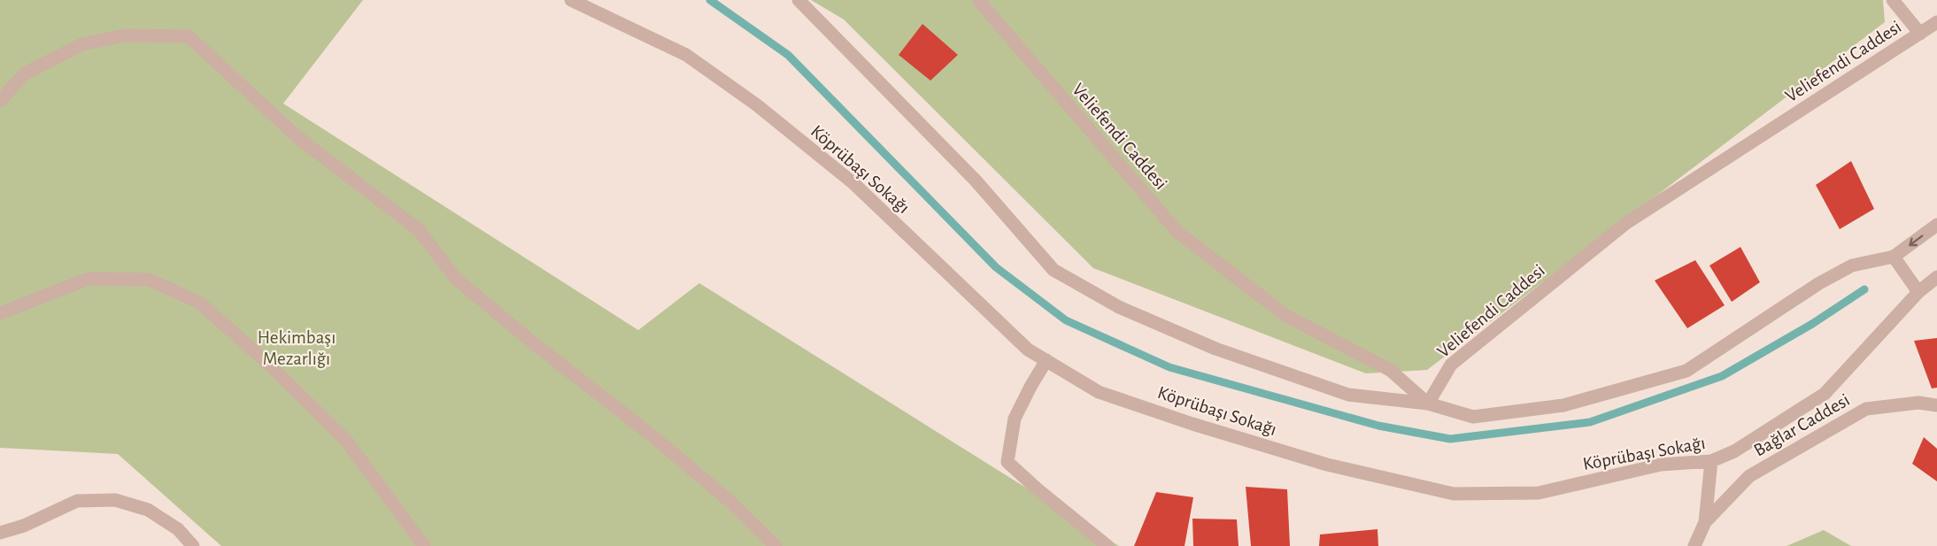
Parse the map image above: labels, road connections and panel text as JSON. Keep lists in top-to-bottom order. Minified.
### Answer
{"streets":{"street":["Veliefendi Caddesi","Köprübaşı Sokağı","Bağlar Caddesi"]},"parks":["Hekimbaşı Mezarlığı"]}
